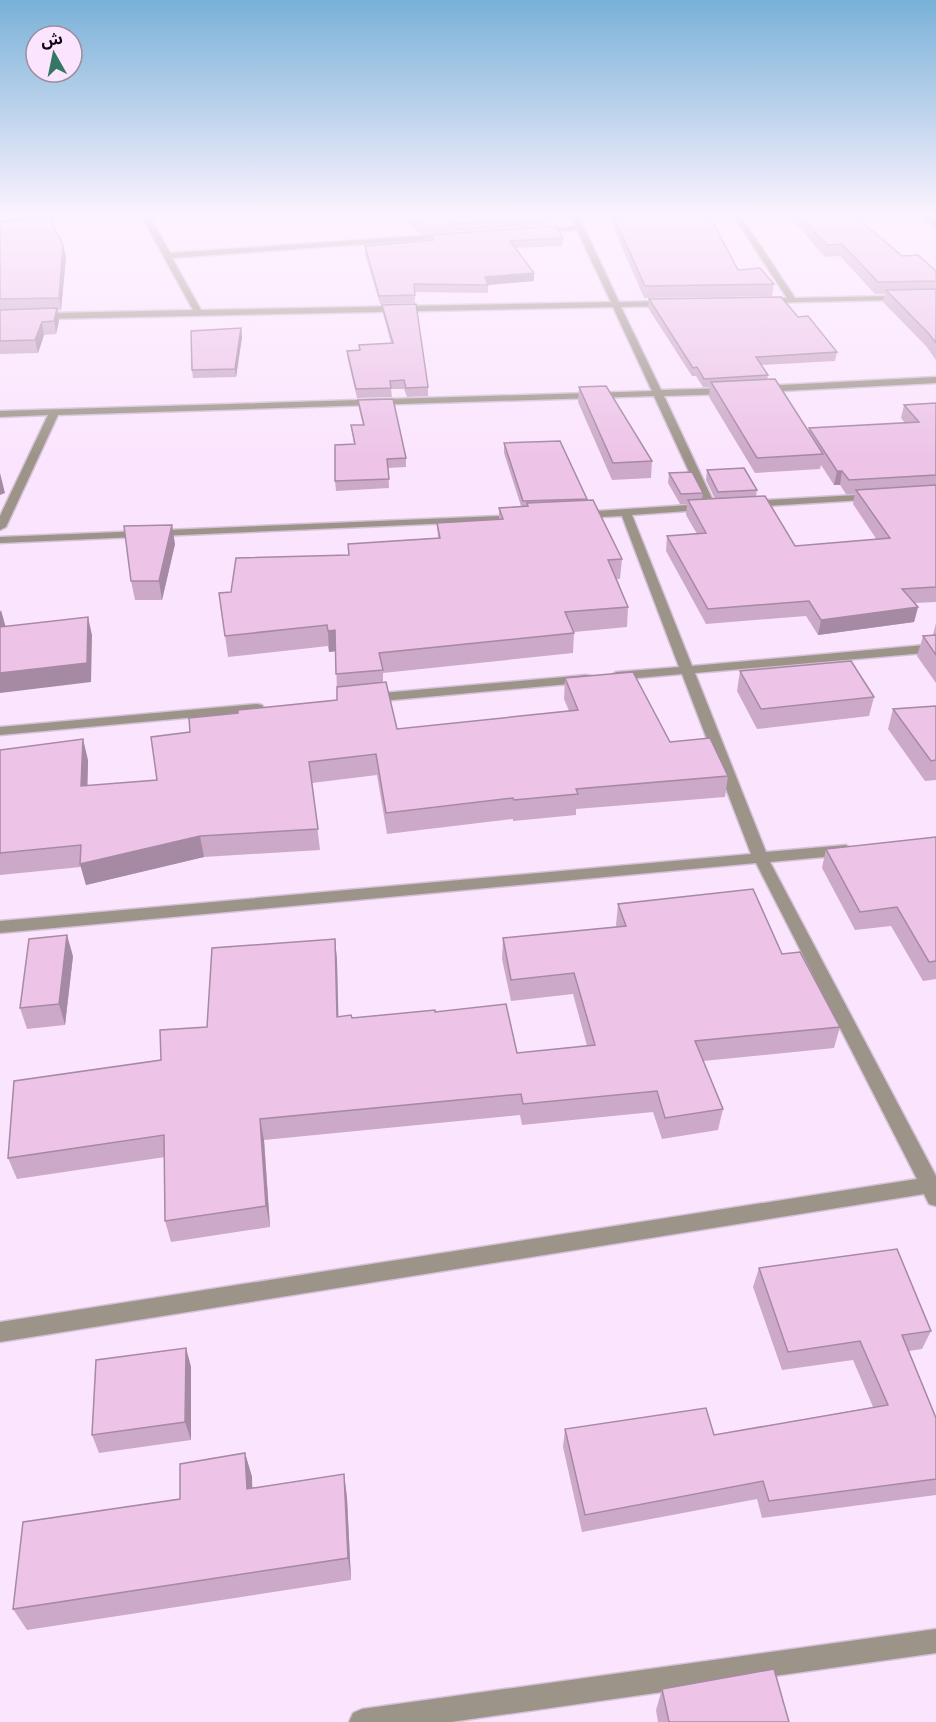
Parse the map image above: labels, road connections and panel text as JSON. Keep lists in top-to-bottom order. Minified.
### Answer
{"north":"top"}
